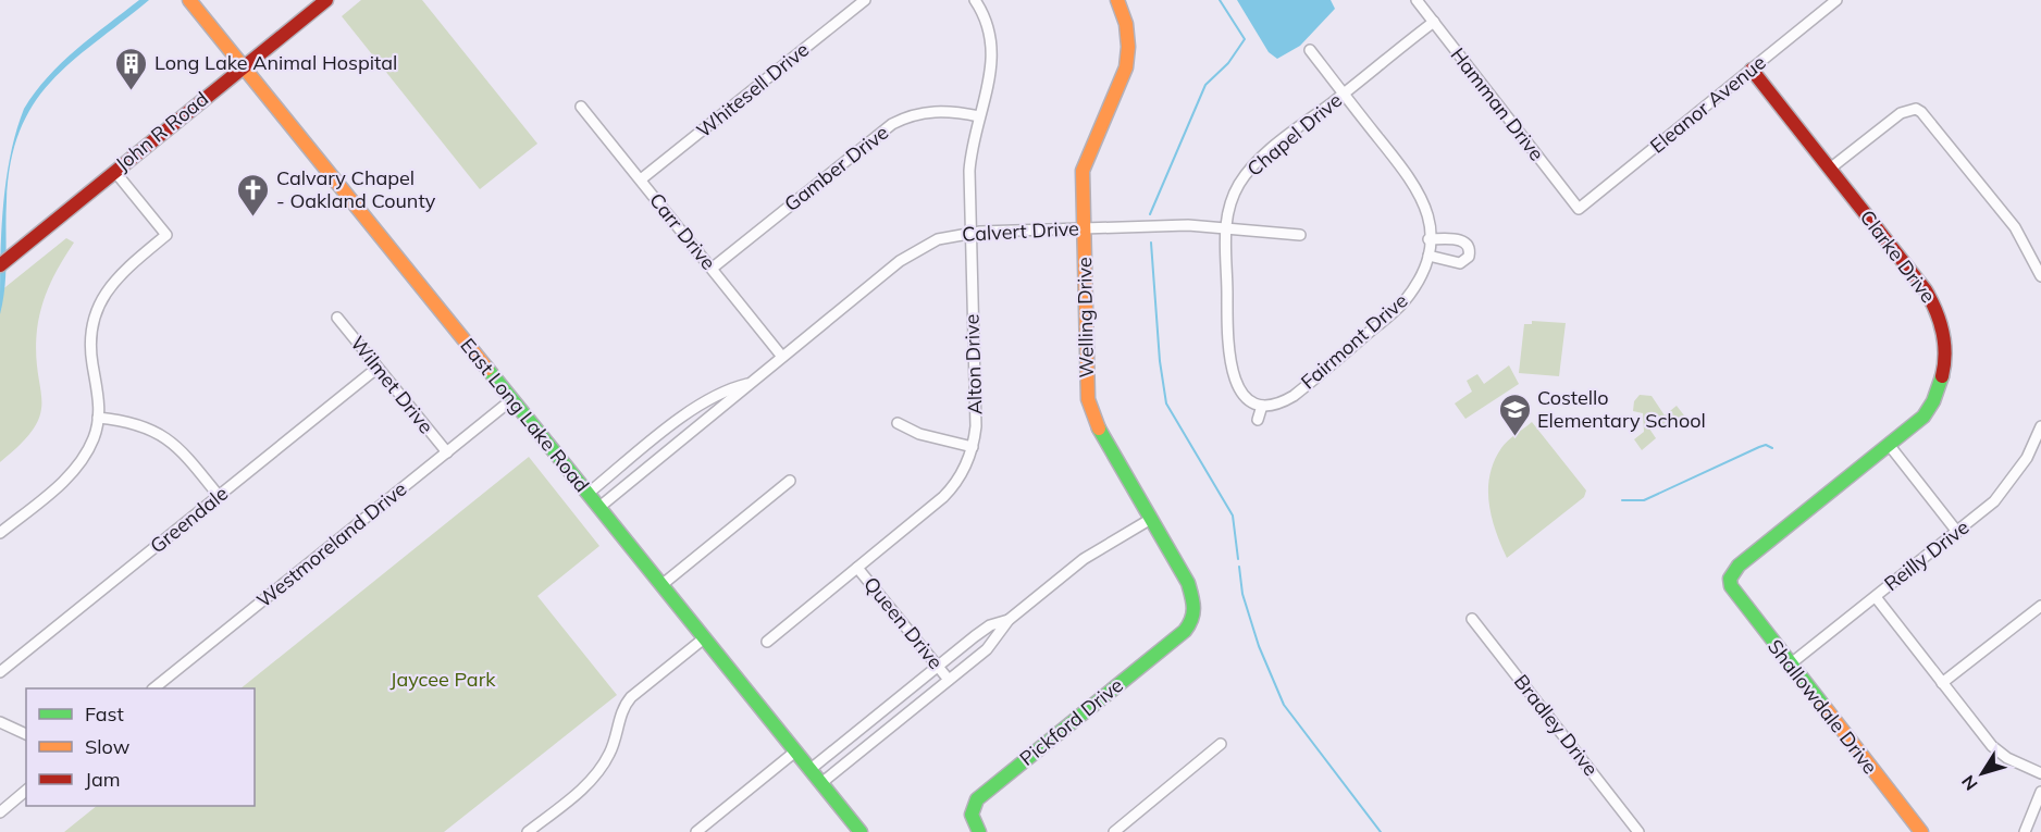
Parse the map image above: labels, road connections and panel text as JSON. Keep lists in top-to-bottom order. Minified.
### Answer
{"streets":{"street":["Whitesell Drive","Hamman Drive","Eleanor Avenue","John R Road","Chapel Drive","Gamber Drive","Carr Drive","Calvert Drive","Clarke Drive","Welling Drive","Fairmont Drive","Alton Drive","Wilmet Drive","East Long Lake Road","Greendale","Westmoreland Drive","Reilly Drive","Queen Drive","Shallowdale Drive","Pickford Drive","Bradley Drive"]},"crossings":[["Whitesell Drive","Carr Drive"],["Hamman Drive","Eleanor Avenue"],["Hamman Drive","Chapel Drive"],["Eleanor Avenue","Clarke Drive"],["John R Road","East Long Lake Road"],["Chapel Drive","Calvert Drive"],["Chapel Drive","Fairmont Drive"],["Gamber Drive","Carr Drive"],["Gamber Drive","Alton Drive"],["Carr Drive","Calvert Drive"],["Calvert Drive","Welling Drive"],["Calvert Drive","Alton Drive"],["Calvert Drive","East Long Lake Road"],["Clarke Drive","Shallowdale Drive"],["Welling Drive","Pickford Drive"],["Alton Drive","Queen Drive"],["Wilmet Drive","Greendale"],["Wilmet Drive","Westmoreland Drive"],["East Long Lake Road","Westmoreland Drive"],["Reilly Drive","Shallowdale Drive"]],"parks":["Jaycee Park"],"places":{"building":["Long Lake Animal Hospital"],"church":["Calvary Chapel - Oakland County"],"school or university":["Costello Elementary School"]},"legend":["Fast","Slow","Jam"],"north":"bottom left"}
